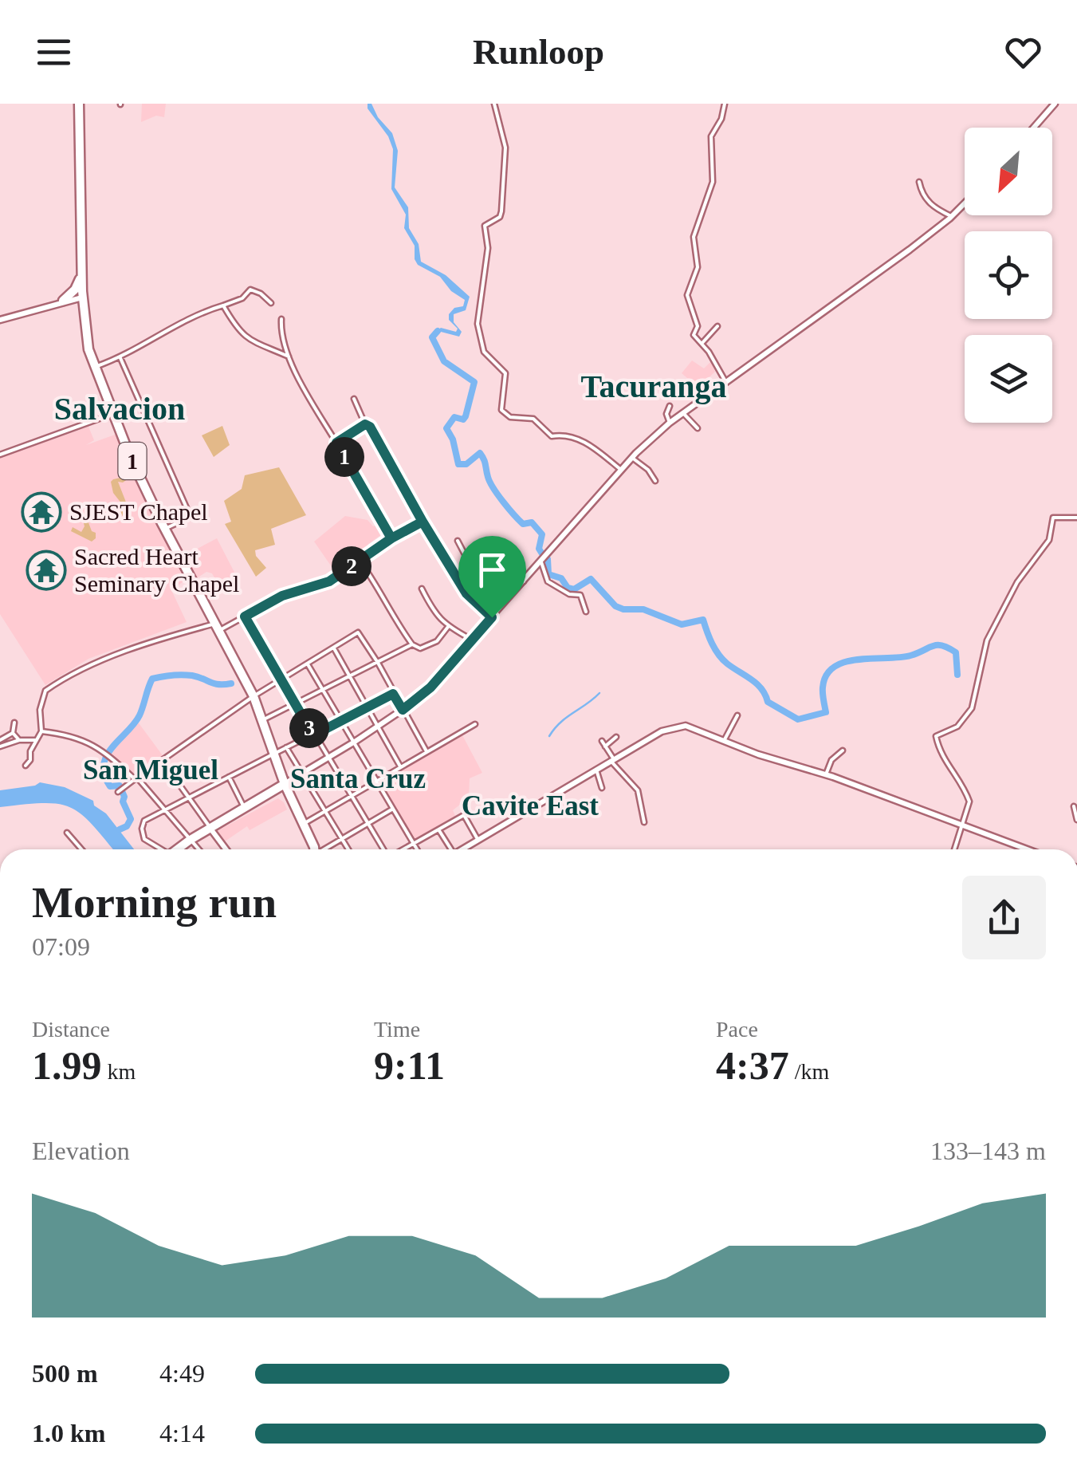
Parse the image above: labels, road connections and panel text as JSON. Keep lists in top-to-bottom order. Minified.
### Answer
{"streets":{"highway":["1"]},"districts":["Tacuranga","Salvacion","San Miguel","Santa Cruz","Cavite East"],"places":{"temple":["SJEST Chapel","Sacred Heart Seminary Chapel"]},"north":"bottom left","page":{"header":"Runloop","pins":["1","2","3"],"heading":["Morning run","07:09"],"stats":[["Distance","1.99 km"],["Time","9:11"],["Pace","4:37 /km"]],"chart":["Elevation","133–143 m"],"list":[{"name":"500 m","note":"4:49"},{"name":"1.0 km","note":"4:14"}]}}
